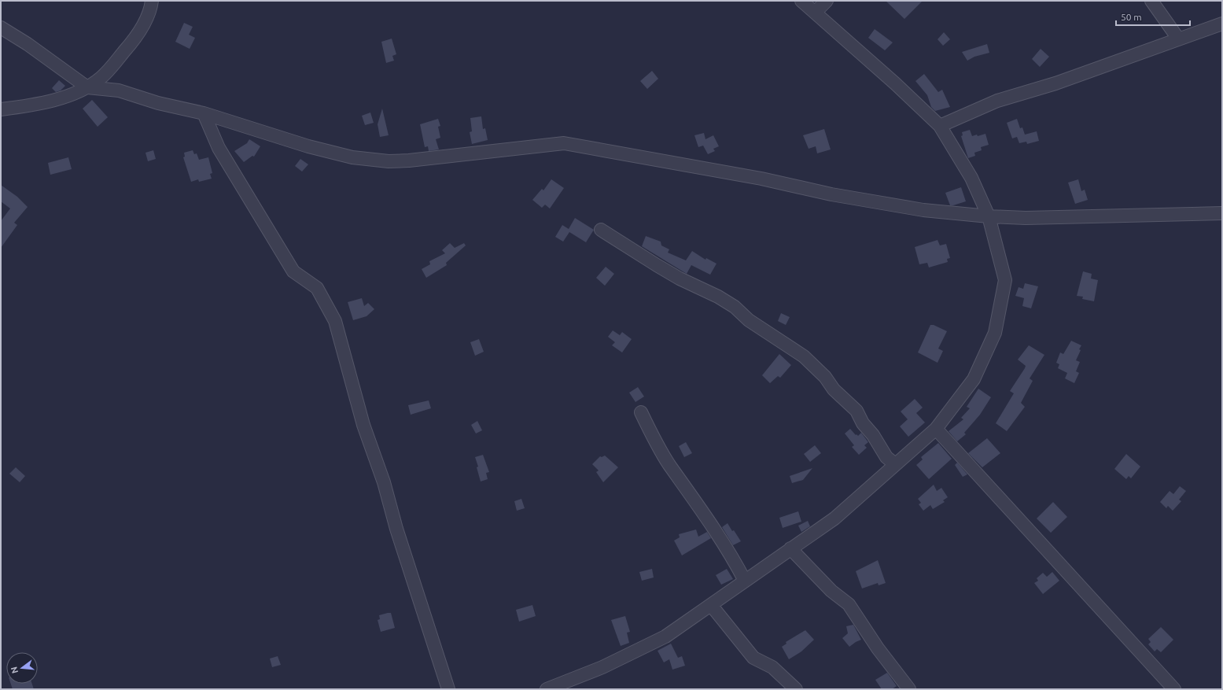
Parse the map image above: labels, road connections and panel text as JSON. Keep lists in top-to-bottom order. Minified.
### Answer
{"scale_bar":"50 m","north":"left"}
